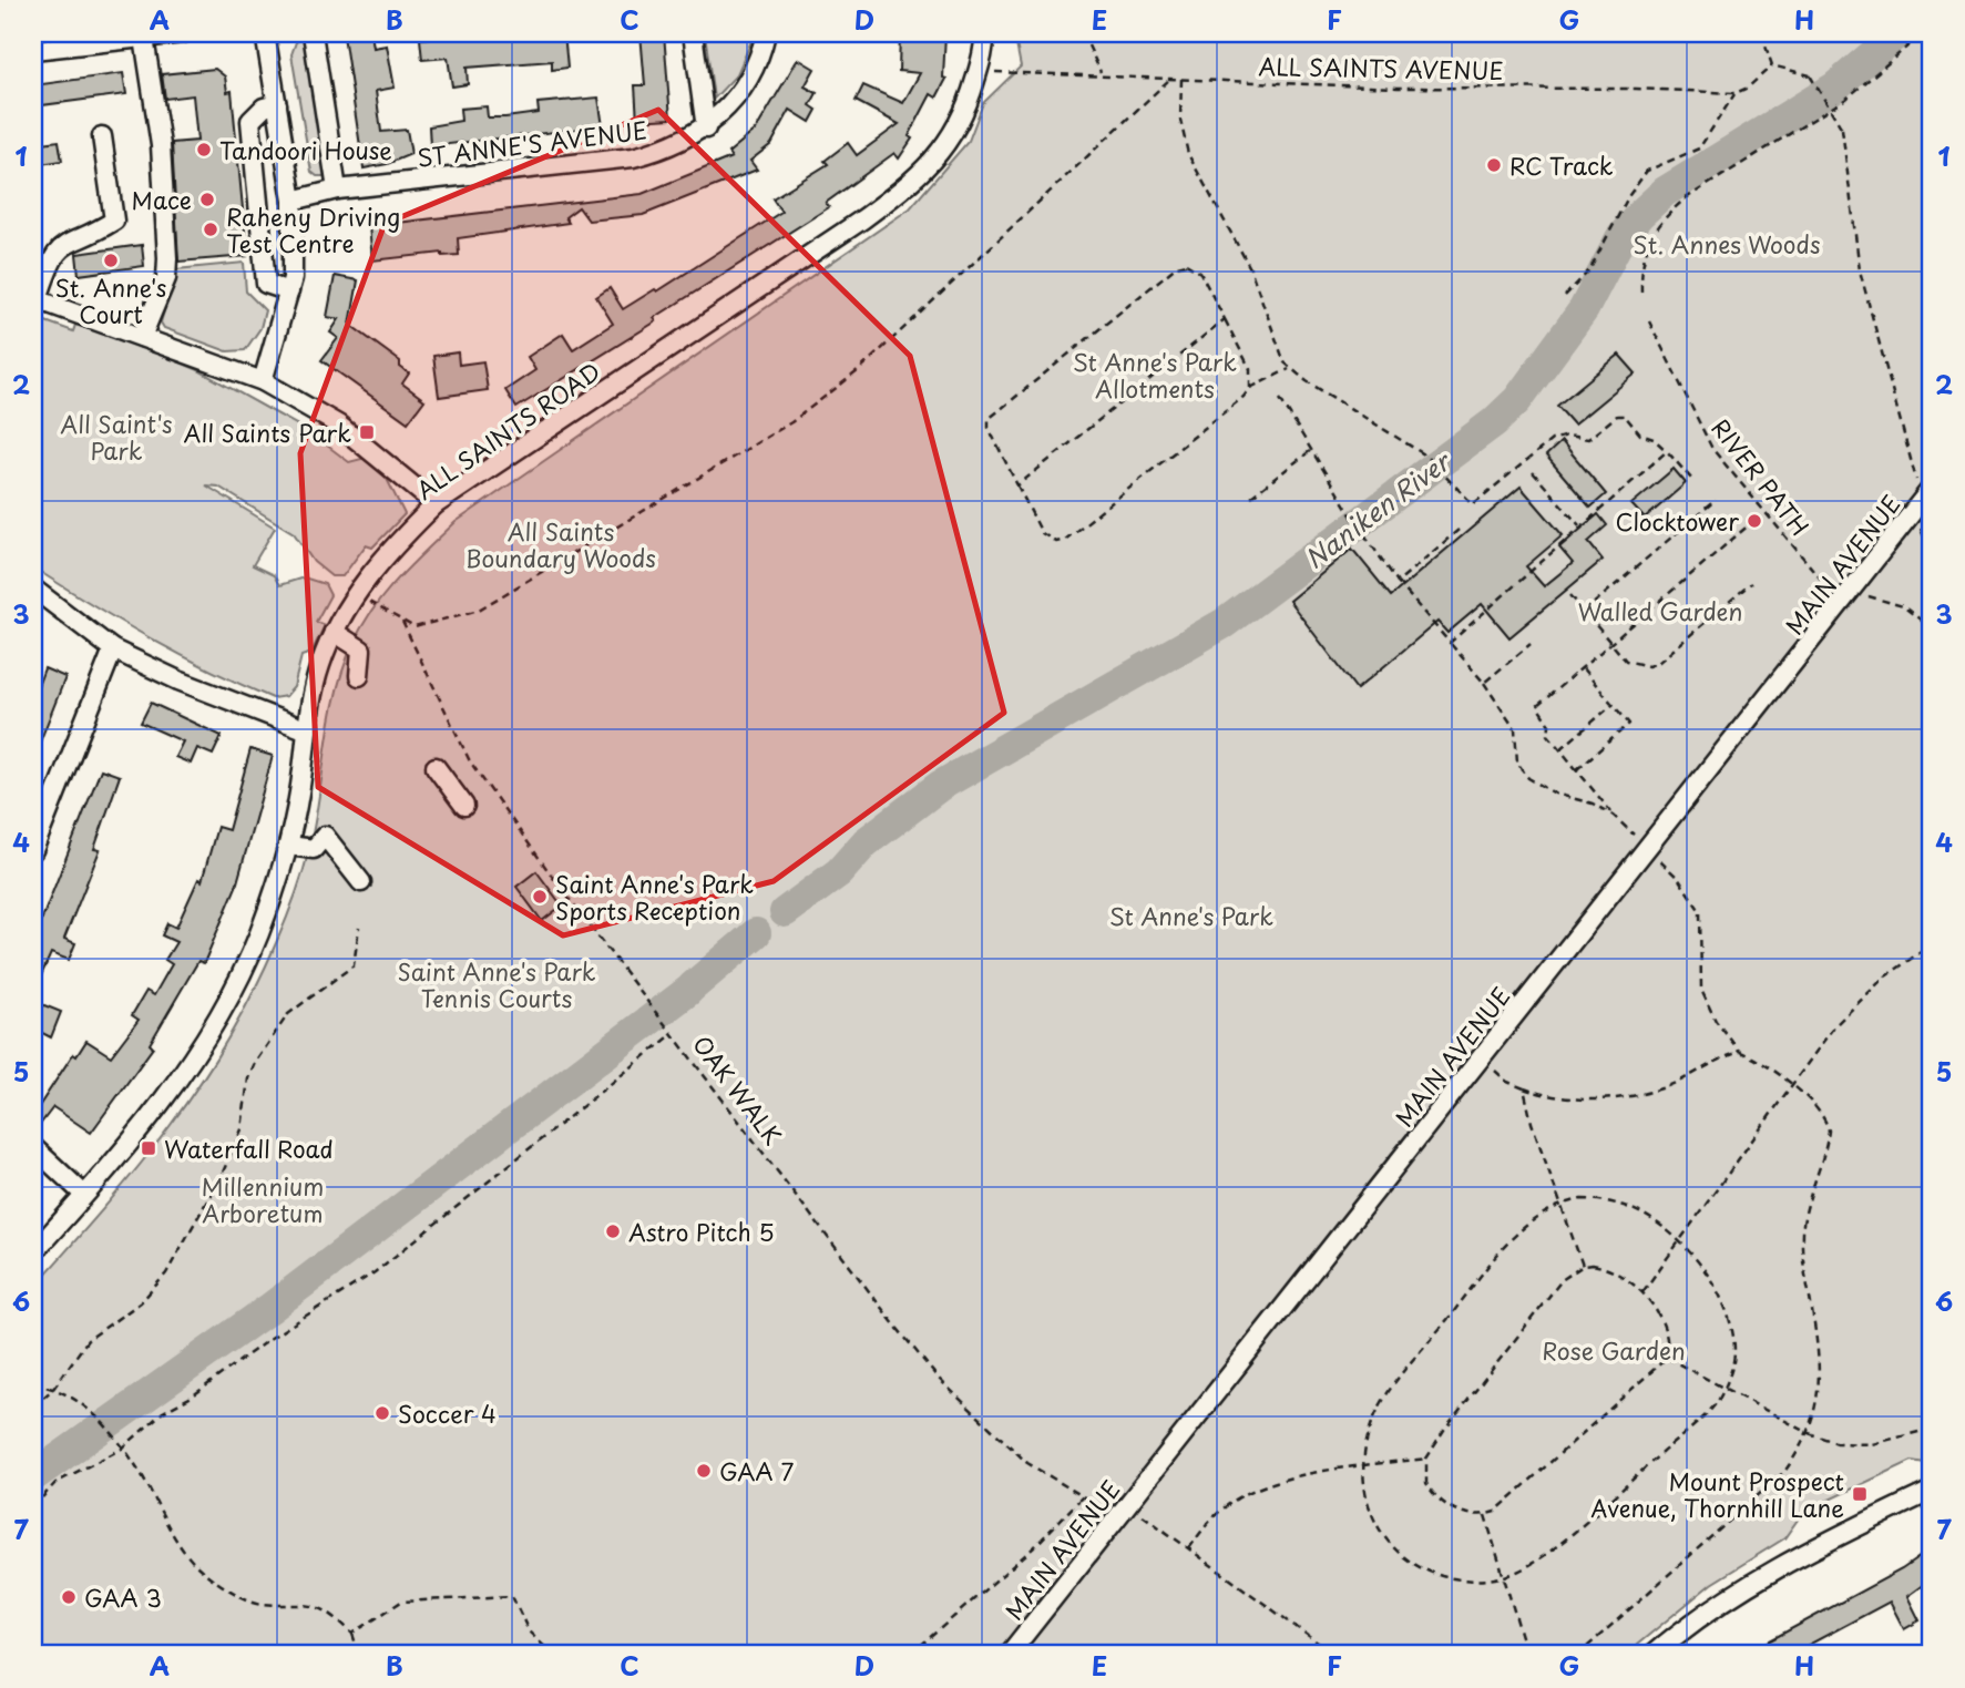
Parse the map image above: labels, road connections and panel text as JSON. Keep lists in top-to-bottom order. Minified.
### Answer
{"streets":{"street":["ST ANNE'S AVENUE","ALL SAINTS ROAD","MAIN AVENUE"],"path":["ALL SAINTS AVENUE","RIVER PATH","OAK WALK"]},"crossings":[["ALL SAINTS AVENUE","ALL SAINTS ROAD"],["RIVER PATH","MAIN AVENUE"],["MAIN AVENUE","OAK WALK"]],"water":["Naniken River"],"parks":["St. Annes Woods","St Anne's Park Allotments","All Saint's Park","All Saints Boundary Woods","Walled Garden","St Anne's Park","Saint Anne's Park Tennis Courts","Millennium Arboretum","Rose Garden"],"places":{"other":["Tandoori House","RC Track","Mace","Raheny Driving Test Centre","St. Anne's Court","Clocktower","Saint Anne's Park Sports Reception","Astro Pitch 5","Soccer 4","GAA 7","GAA 3"],"transit":["All Saints Park","Waterfall Road","Mount Prospect Avenue, Thornhill Lane"]},"grid":{"columns":["A","B","C","D","E","F","G","H"],"rows":["1","2","3","4","5","6","7"]}}
